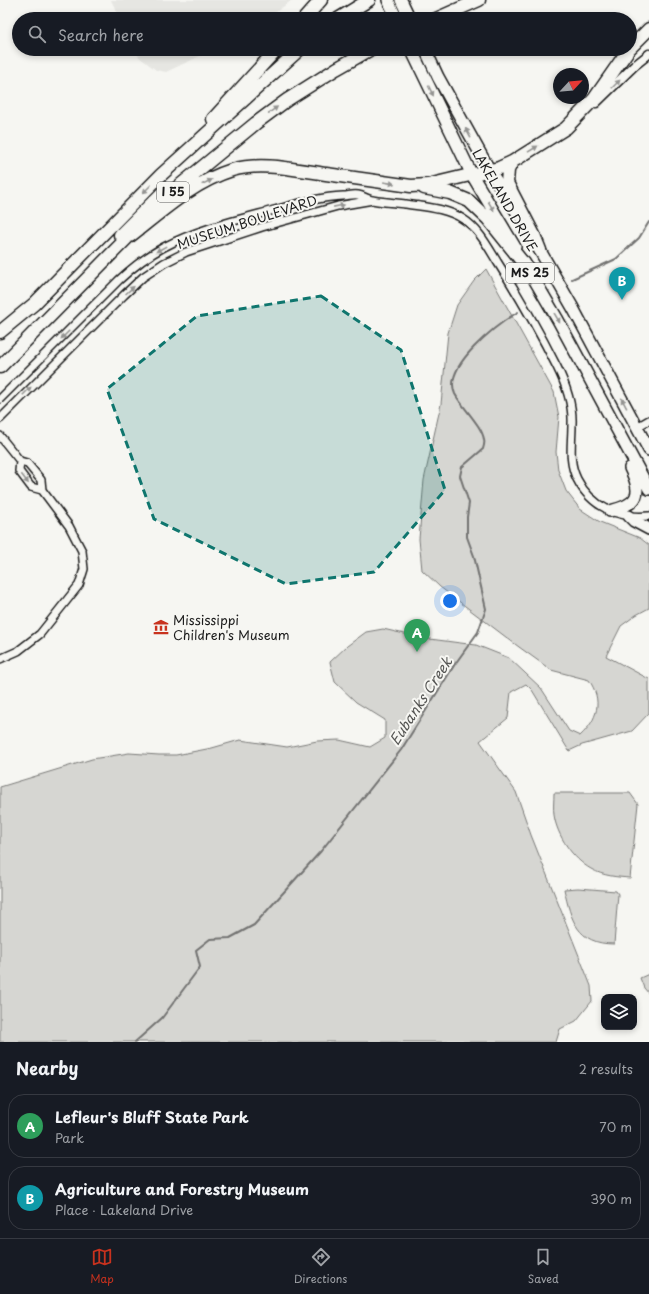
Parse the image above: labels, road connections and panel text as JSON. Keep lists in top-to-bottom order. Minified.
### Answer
{"streets":{"highway":["I 55","LAKELAND DRIVE","MS 25"],"street":["MUSEUM BOULEVARD"]},"water":["Eubanks Creek"],"places":{"museum":["Mississippi Children's Museum"]},"north":"top right","page":{"search":"Search here","pins":["B","A"],"heading":["Nearby","2 results"],"list":[{"mark":"A","name":"Lefleur's Bluff State Park","note":"Park","value":"70 m"},{"mark":"B","name":"Agriculture and Forestry Museum","note":"Place · Lakeland Drive","value":"390 m"}],"nav":["Map","Directions","Saved"]}}
